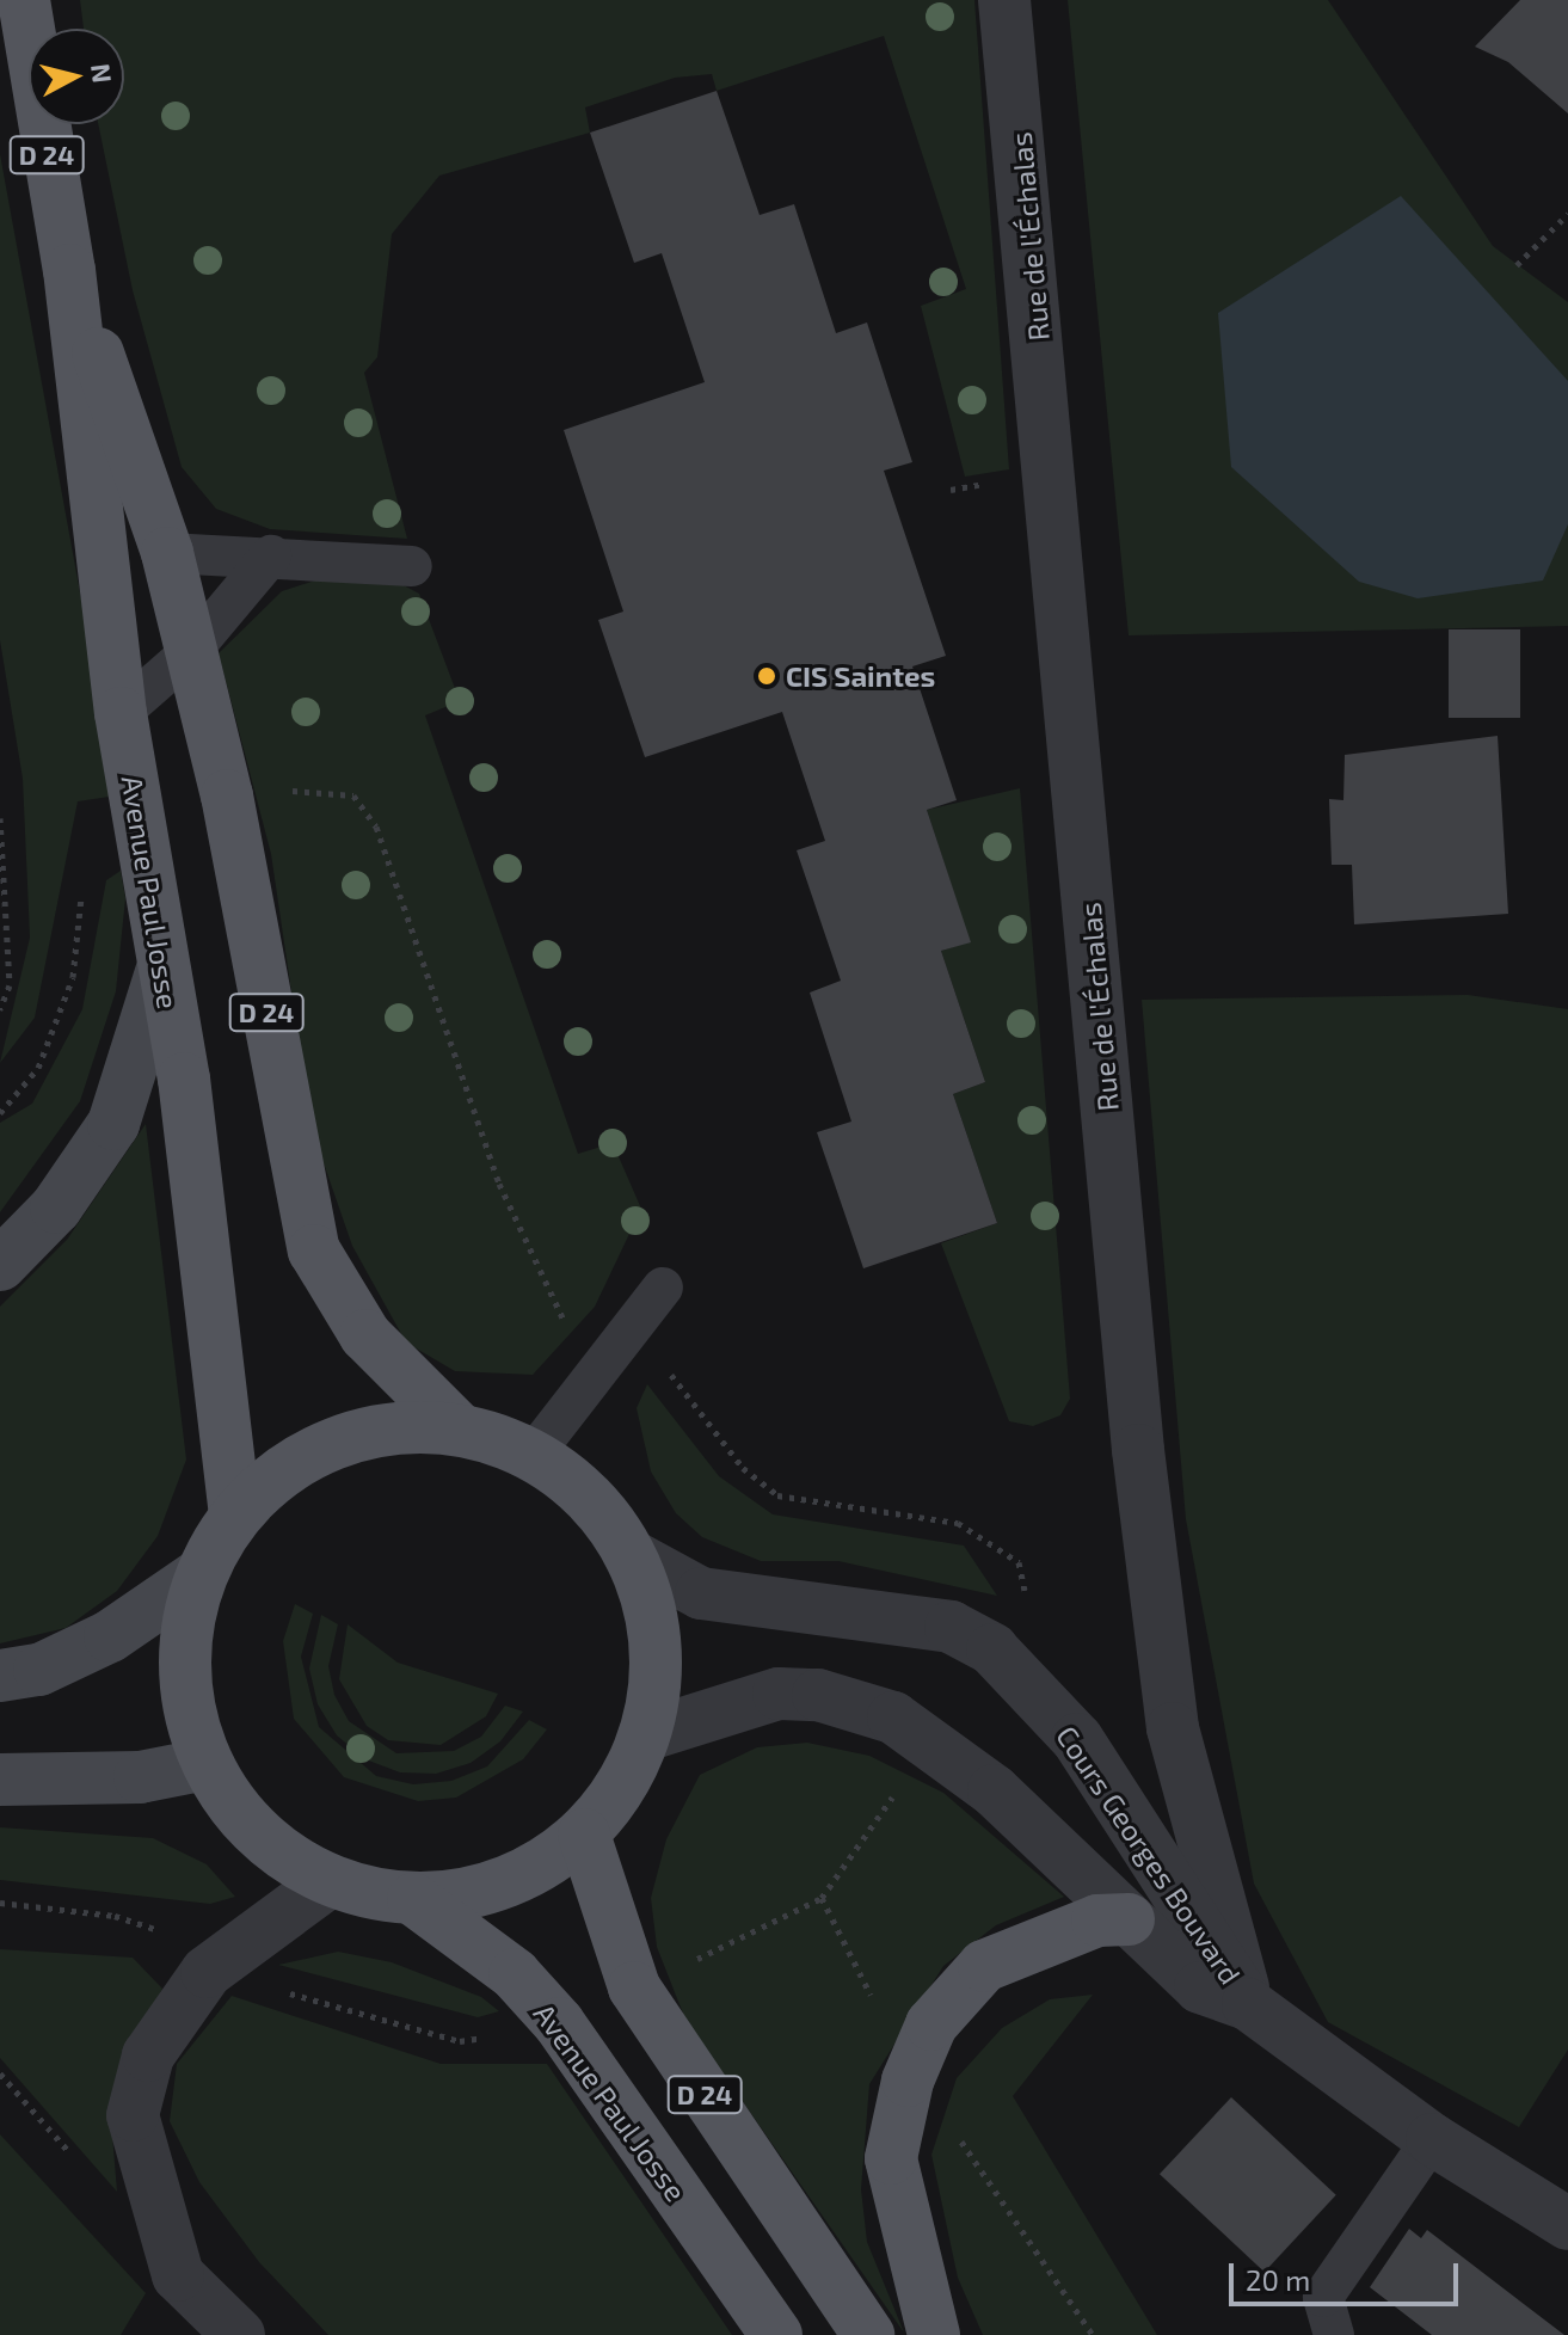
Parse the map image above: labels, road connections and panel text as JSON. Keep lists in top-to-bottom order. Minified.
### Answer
{"streets":{"main road":["D 24","Avenue Paul Josse"],"street":["Rue de l'Échalas","Cours Georges Bouvard"]},"crossings":[["Rue de l'Échalas","Cours Georges Bouvard"]],"places":["CIS Saintes"],"scale_bar":"20 m","north":"right"}
